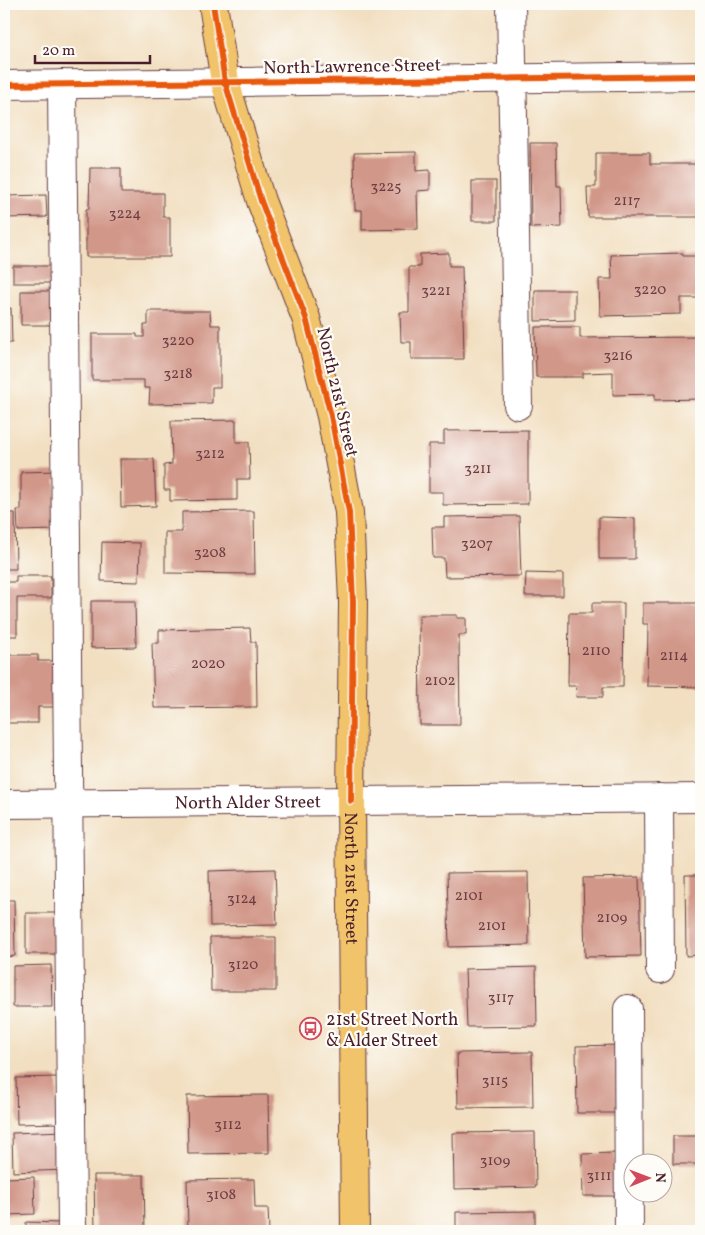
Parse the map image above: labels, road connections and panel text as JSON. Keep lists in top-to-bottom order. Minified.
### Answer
{"streets":{"main road":["North 21st Street"],"street":["North Lawrence Street","North Alder Street"]},"crossings":[["North Lawrence Street","North 21st Street"],["North 21st Street","North Alder Street"]],"places":{"bus stop":["21st Street North & Alder Street"]},"house_numbers":["3225","2117","3224","3220","3221","3220","3216","3218","3212","3211","3207","3208","2110","2114","2020","2102","2101","3124","2109","2101","3120","3117","3115","3112","3109","3111","3108"],"scale_bar":"20 m","north":"right"}
